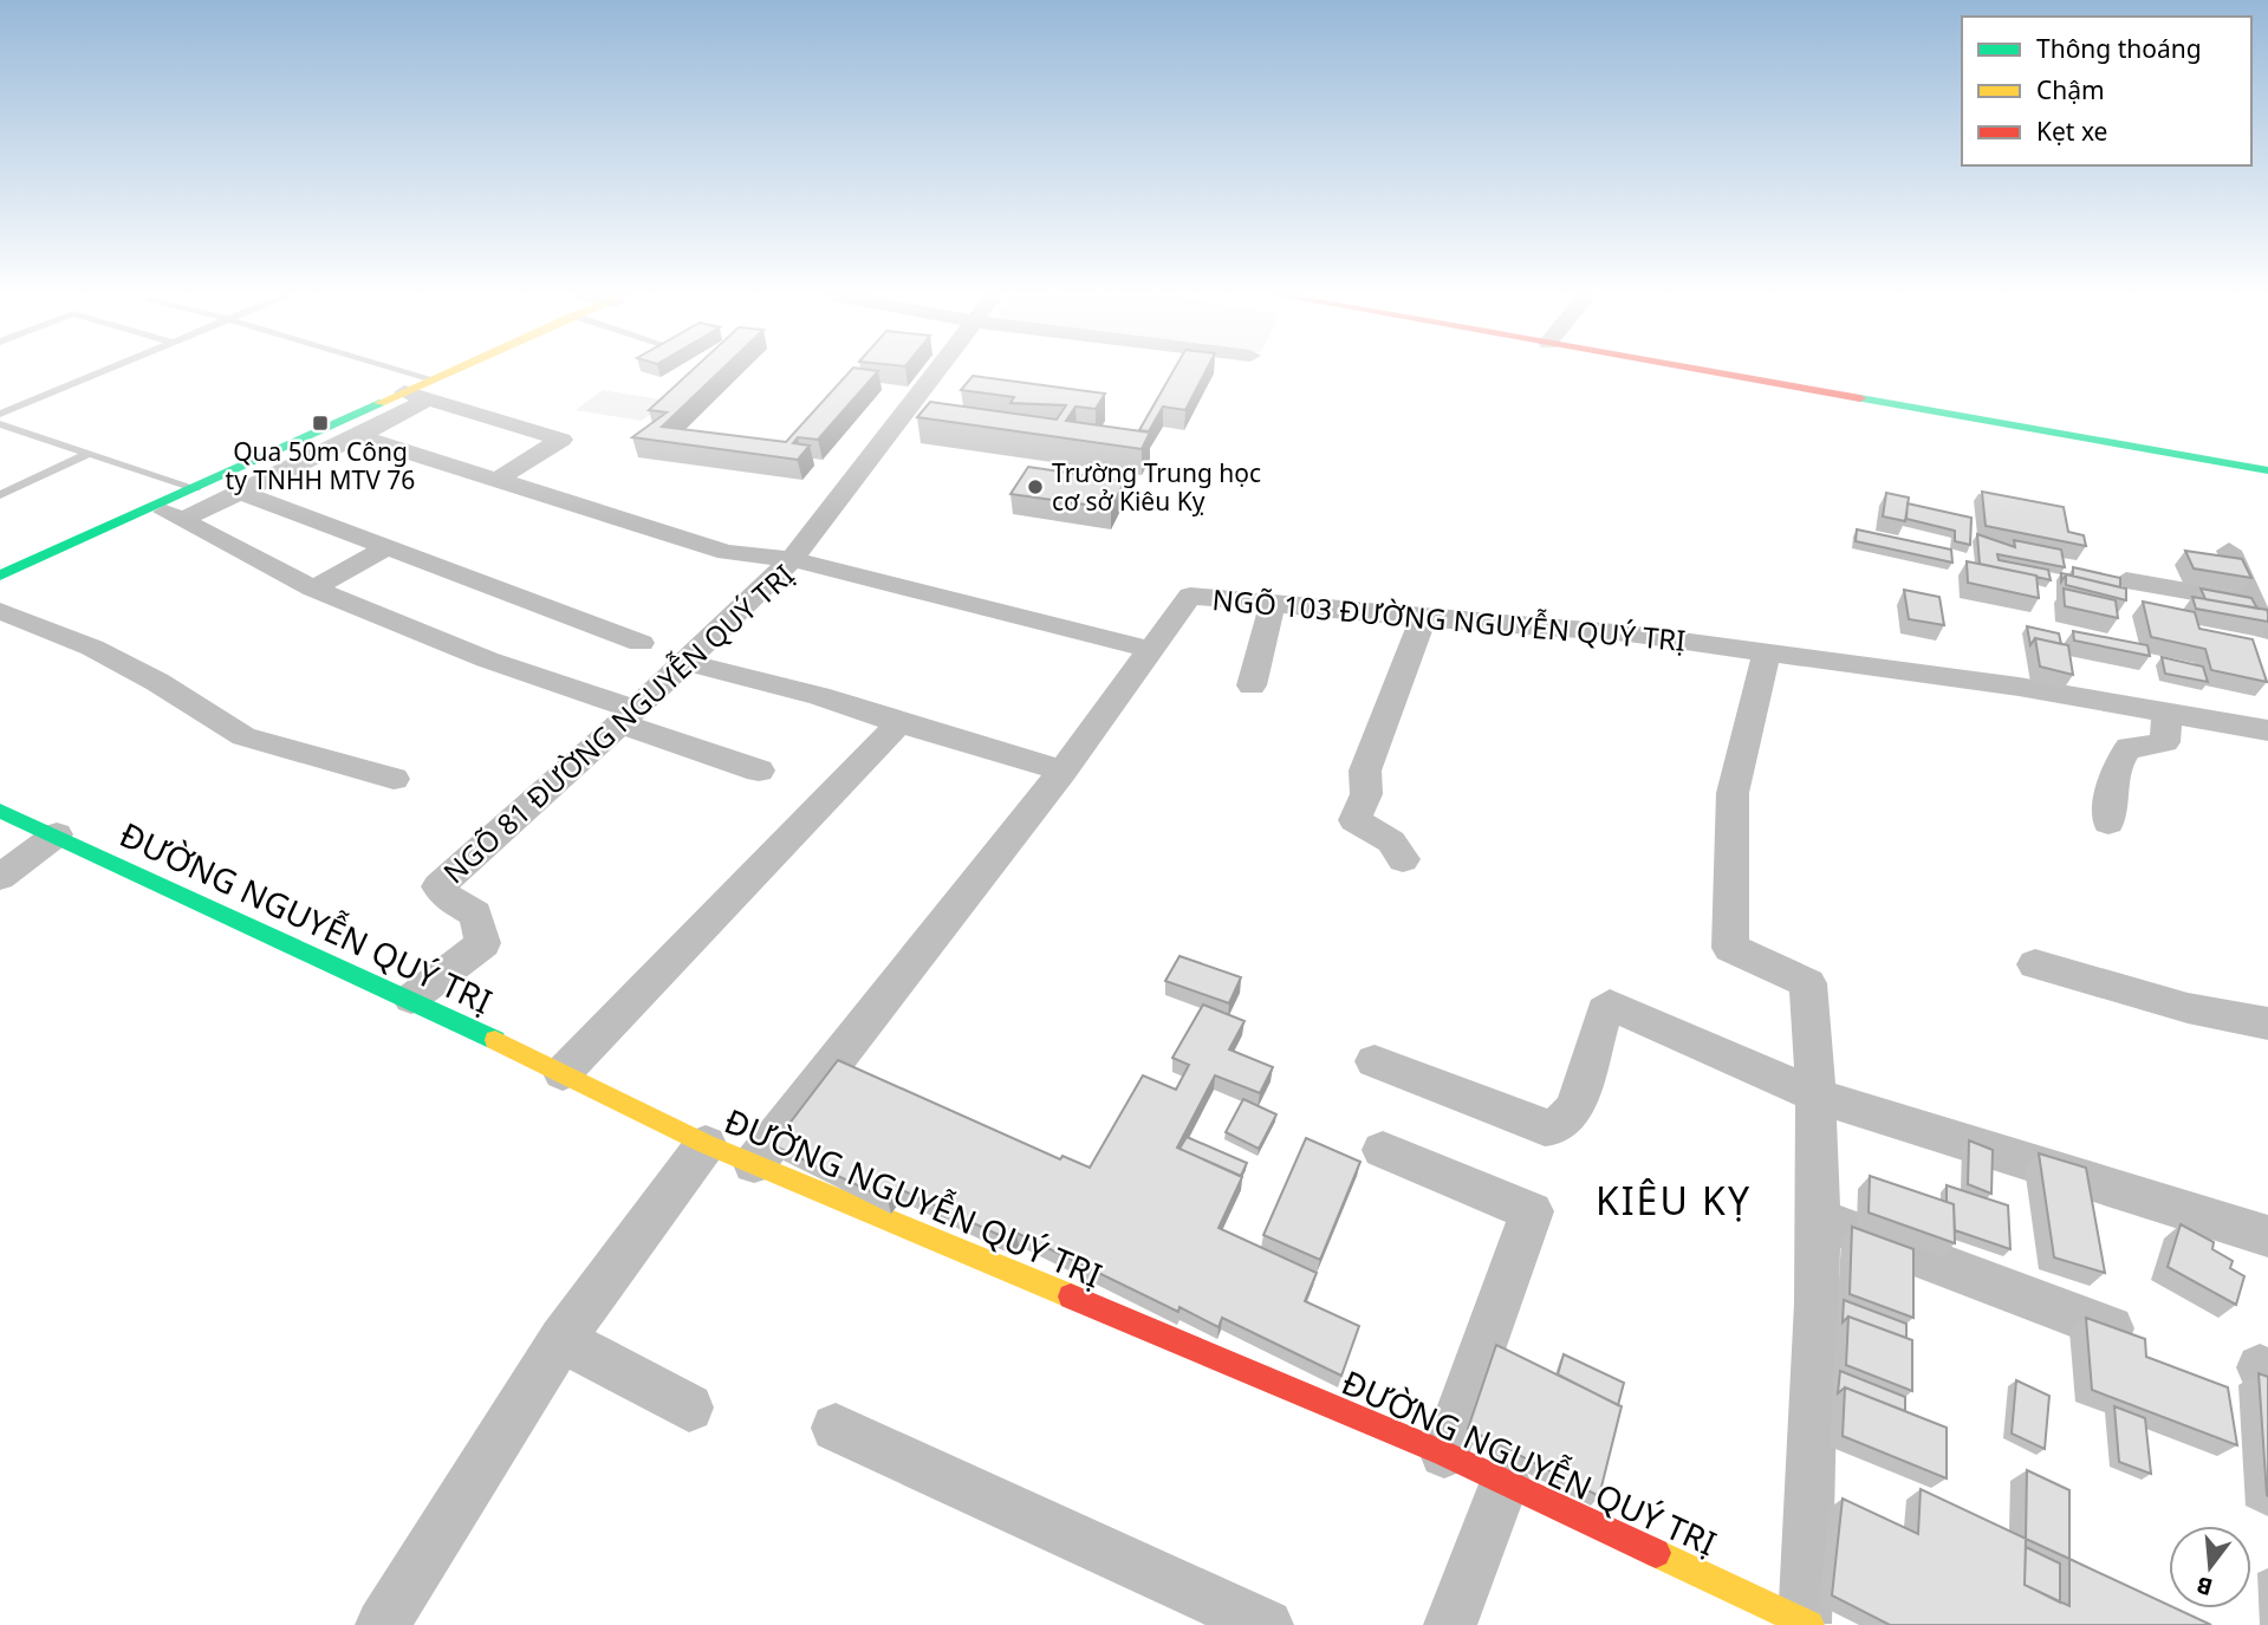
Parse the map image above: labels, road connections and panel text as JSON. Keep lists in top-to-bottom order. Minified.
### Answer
{"streets":{"street":["NGÕ 103 ĐƯỜNG NGUYỄN QUÝ TRỊ","NGÕ 81 ĐƯỜNG NGUYỄN QUÝ TRỊ","ĐƯỜNG NGUYỄN QUÝ TRỊ"]},"crossings":[["NGÕ 103 ĐƯỜNG NGUYỄN QUÝ TRỊ","NGÕ 81 ĐƯỜNG NGUYỄN QUÝ TRỊ"],["NGÕ 103 ĐƯỜNG NGUYỄN QUÝ TRỊ","ĐƯỜNG NGUYỄN QUÝ TRỊ"],["NGÕ 81 ĐƯỜNG NGUYỄN QUÝ TRỊ","ĐƯỜNG NGUYỄN QUÝ TRỊ"]],"districts":["KIÊU KỴ"],"places":{"transit":["Qua 50m Công ty TNHH MTV 76"],"other":["Trường Trung học cơ sở Kiêu Kỵ"]},"legend":["Thông thoáng","Chậm","Kẹt xe"],"north":"bottom"}
